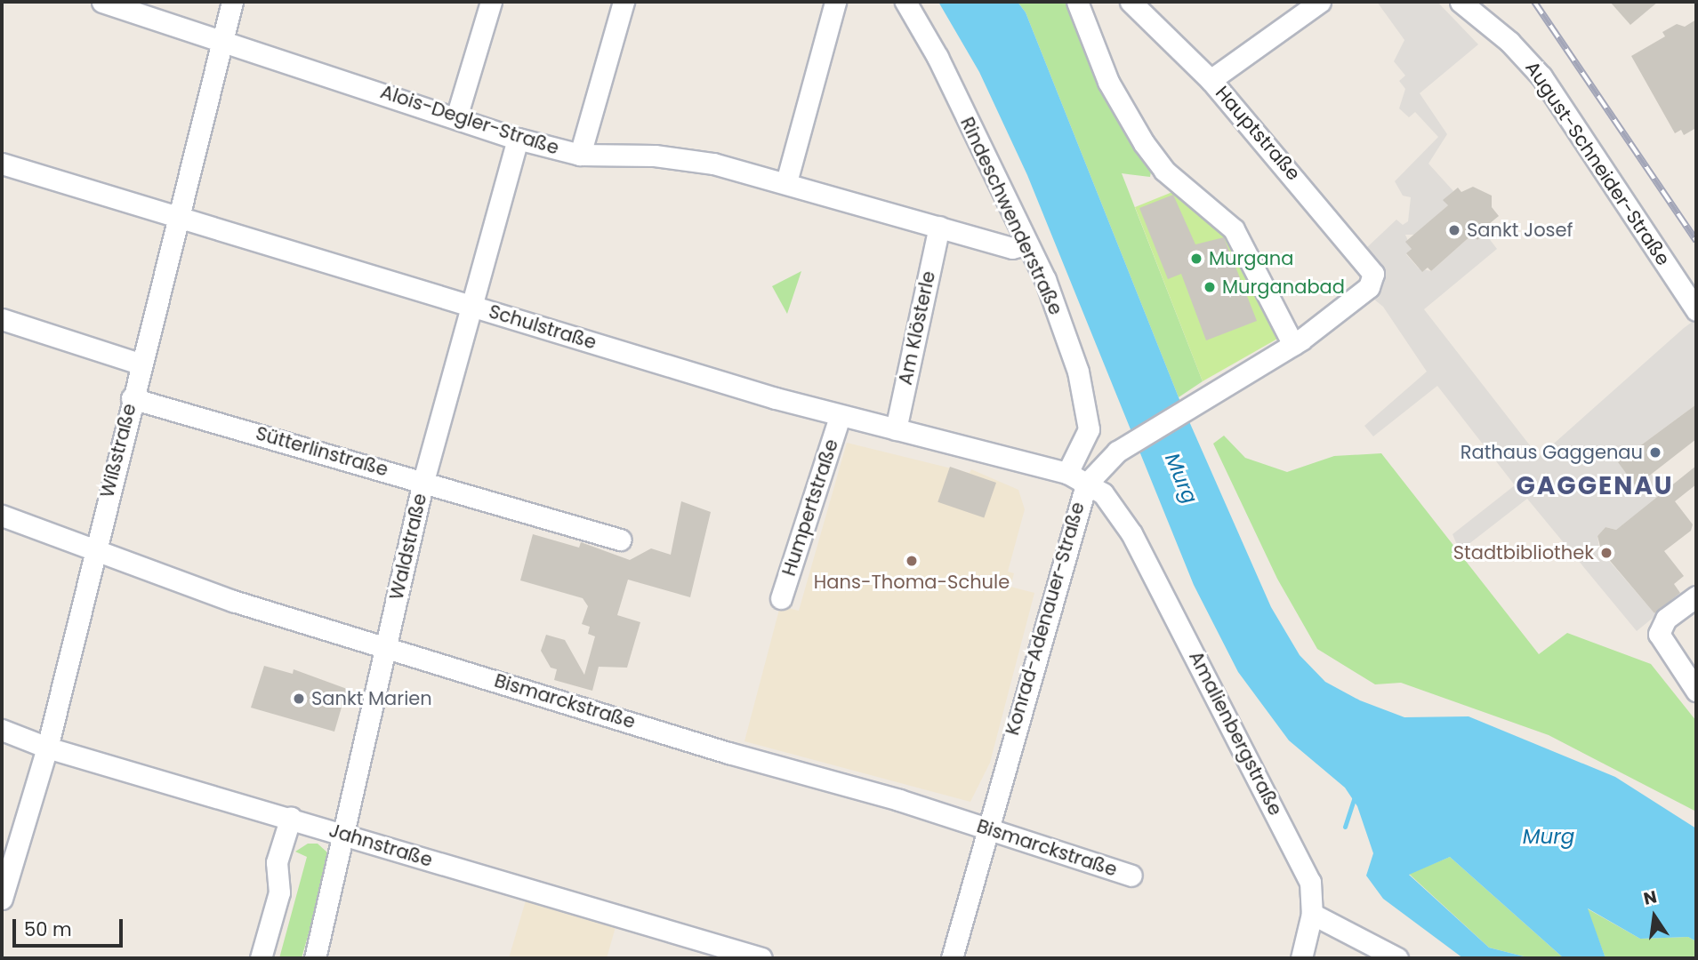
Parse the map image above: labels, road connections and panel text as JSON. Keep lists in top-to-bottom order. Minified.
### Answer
{"streets":{"street":["Alois-Degler-Straße","Hauptstraße","August-Schneider-Straße","Rindeschwenderstraße","Schulstraße","Am Klösterle","Wißstraße","Sütterlinstraße","Humpertstraße","Waldstraße","Konrad-Adenauer-Straße","Bismarckstraße","Amalienbergstraße","Jahnstraße"]},"crossings":[["Alois-Degler-Straße","Rindeschwenderstraße"],["Alois-Degler-Straße","Am Klösterle"],["Alois-Degler-Straße","Wißstraße"],["Alois-Degler-Straße","Waldstraße"],["Hauptstraße","Konrad-Adenauer-Straße"],["Rindeschwenderstraße","Schulstraße"],["Schulstraße","Am Klösterle"],["Schulstraße","Wißstraße"],["Schulstraße","Humpertstraße"],["Schulstraße","Waldstraße"],["Schulstraße","Konrad-Adenauer-Straße"],["Schulstraße","Amalienbergstraße"],["Wißstraße","Sütterlinstraße"],["Wißstraße","Bismarckstraße"],["Wißstraße","Jahnstraße"],["Sütterlinstraße","Waldstraße"],["Waldstraße","Bismarckstraße"],["Waldstraße","Jahnstraße"],["Konrad-Adenauer-Straße","Bismarckstraße"],["Konrad-Adenauer-Straße","Amalienbergstraße"]],"districts":["GAGGENAU"],"water":["Murg"],"places":["Sankt Josef","Murgana","Murganabad","Rathaus Gaggenau","Stadtbibliothek","Hans-Thoma-Schule","Sankt Marien"],"scale_bar":"50 m","north":"top"}
